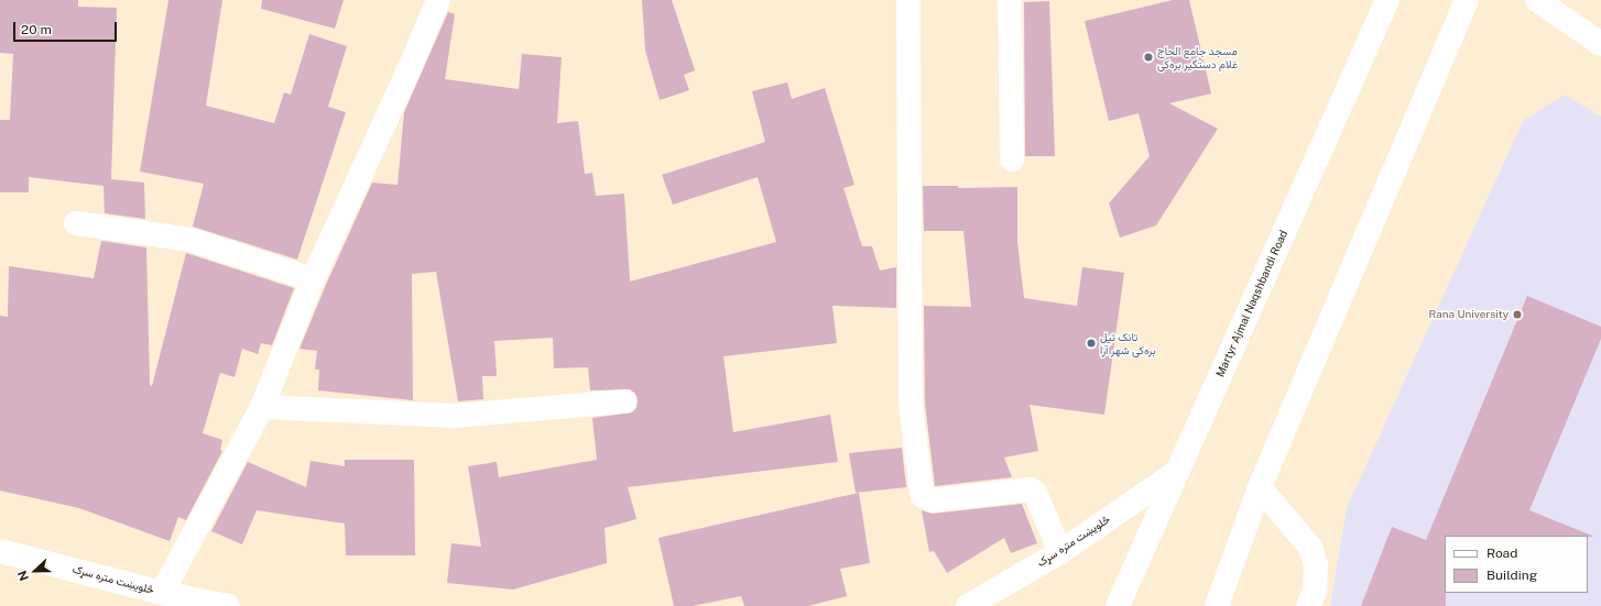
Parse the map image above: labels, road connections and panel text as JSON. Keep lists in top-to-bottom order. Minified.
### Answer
{"streets":{"main road":["Martyr Ajmal Naqshbandi Road","څلویښت متره سړک"]},"crossings":[["Martyr Ajmal Naqshbandi Road","څلویښت متره سړک"]],"places":["مسجد جامع الحاج غلام دستگیر بره‌کی","Rana University","تانک تیل بره‌کی شهر آرا"],"legend":["Road","Building"],"scale_bar":"20 m","north":"left"}
